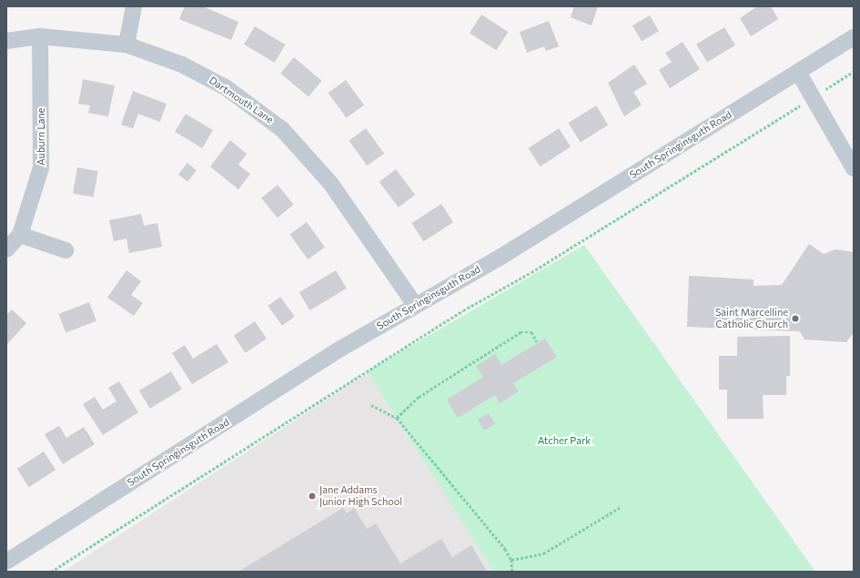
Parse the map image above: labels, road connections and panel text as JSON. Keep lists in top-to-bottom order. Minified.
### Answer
{"streets":{"street":["Dartmouth Lane","Auburn Lane","South Springinsguth Road"]},"crossings":[["Dartmouth Lane","Auburn Lane"],["Dartmouth Lane","South Springinsguth Road"]],"parks":["Atcher Park"],"places":["Saint Marcelline Catholic Church","Jane Addams Junior High School"]}
